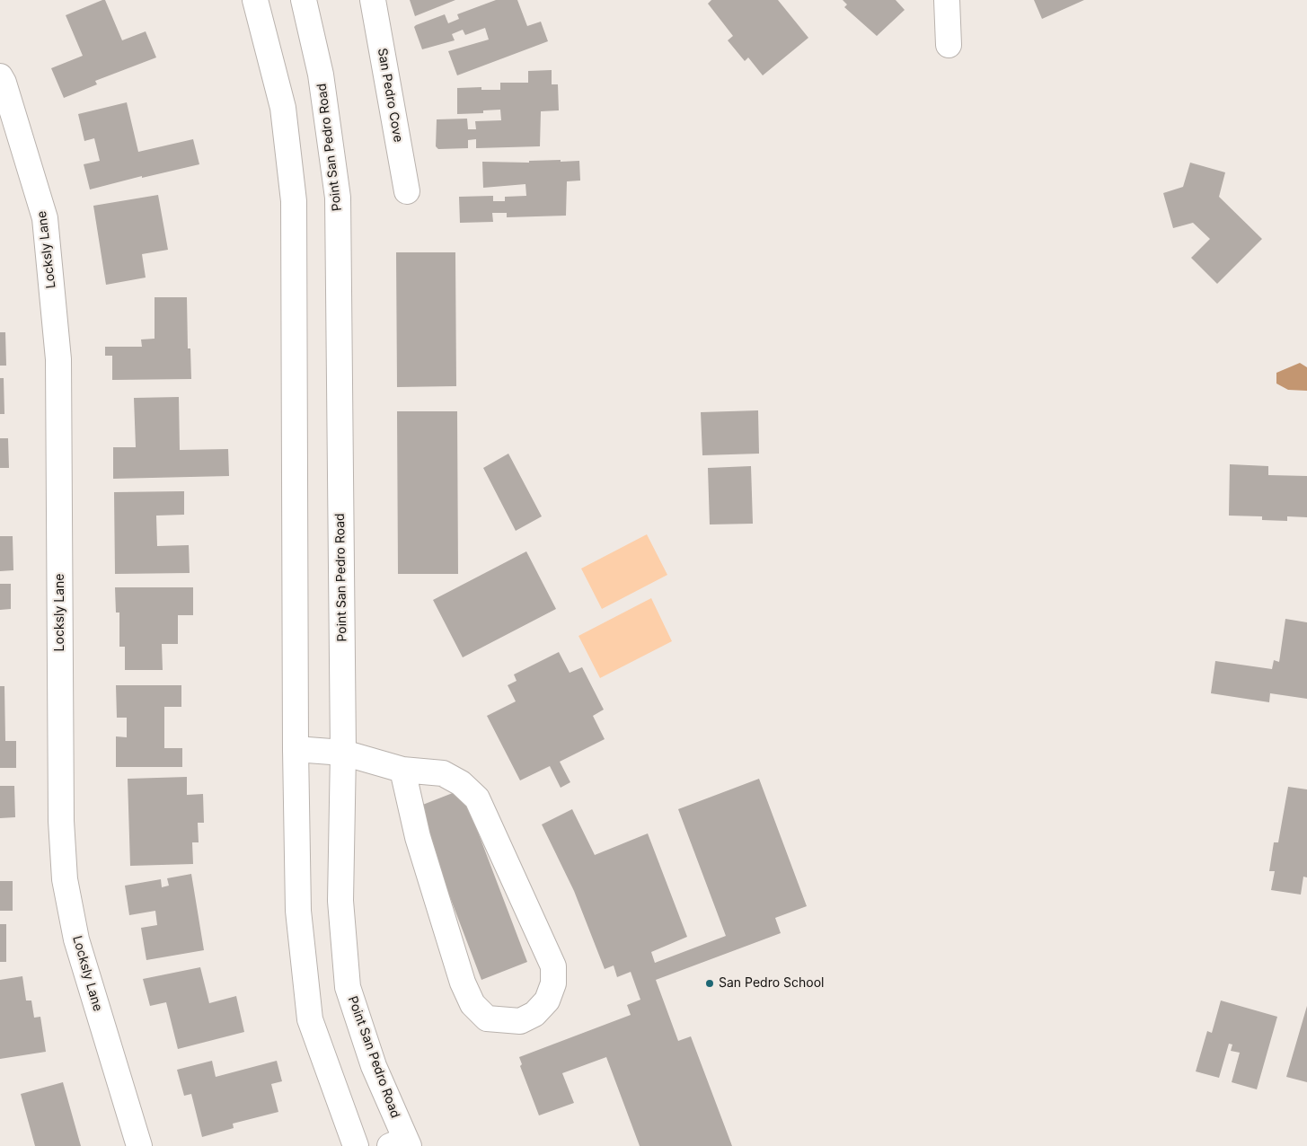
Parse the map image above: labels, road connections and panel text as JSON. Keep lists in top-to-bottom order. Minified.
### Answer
{"streets":{"main road":["San Pedro Cove","Point San Pedro Road","Locksly Lane"]},"places":["San Pedro School"]}
